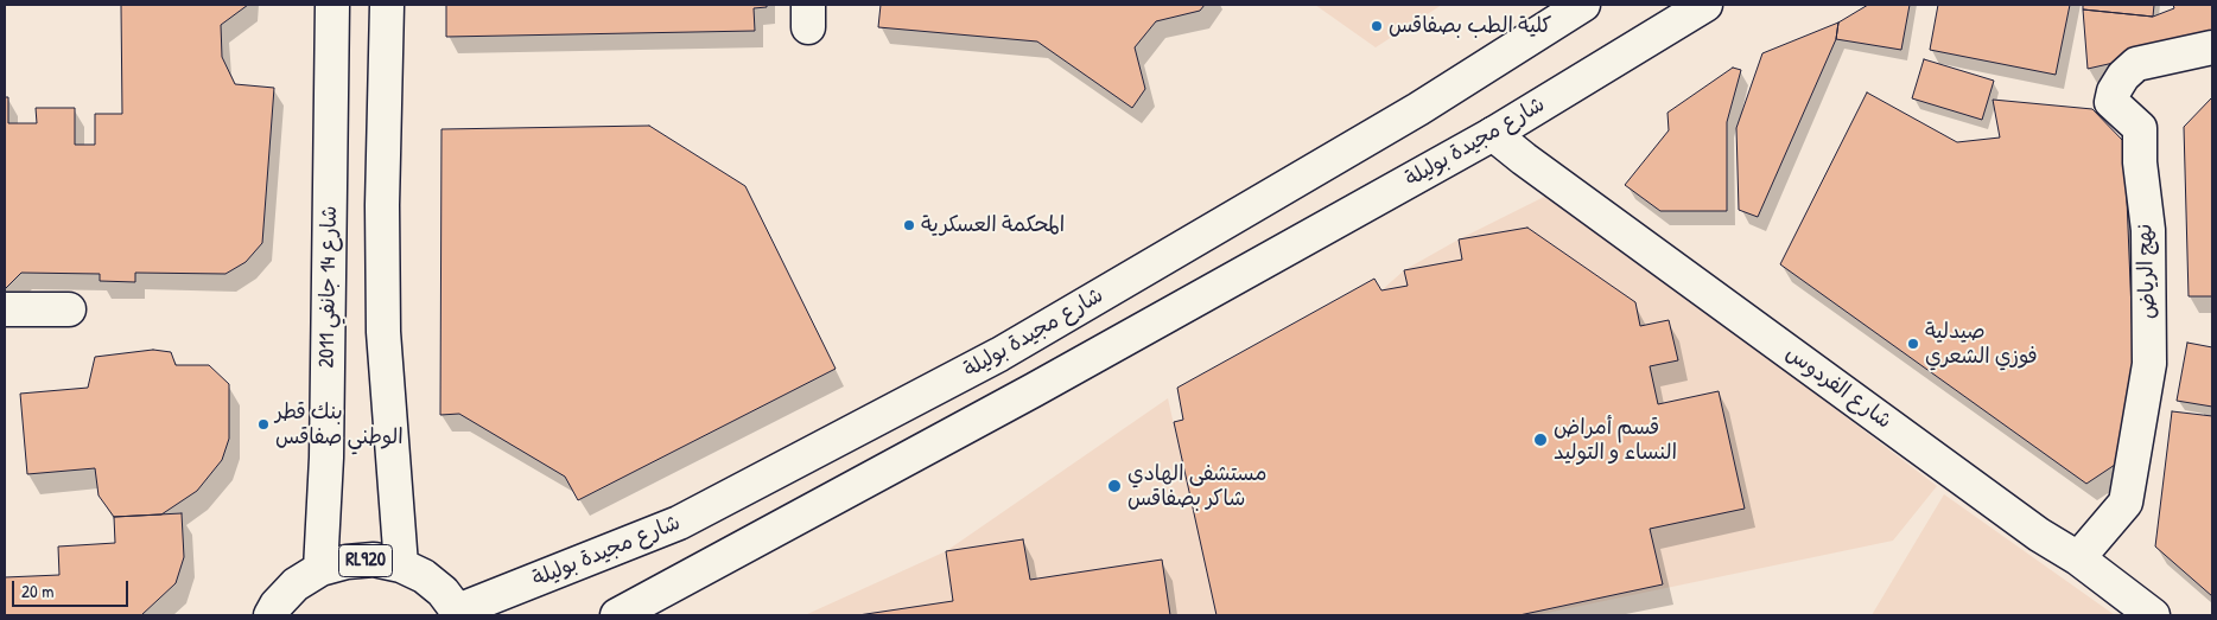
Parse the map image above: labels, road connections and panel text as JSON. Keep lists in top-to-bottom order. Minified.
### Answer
{"streets":{"main road":["شارع مجيدة بوليلة","نهج الرياض","شارع 14 جانفي 2011","شارع الفردوس","RL920"]},"crossings":[["شارع مجيدة بوليلة","شارع الفردوس"],["شارع مجيدة بوليلة","RL920"],["نهج الرياض","شارع الفردوس"],["شارع 14 جانفي 2011","RL920"]],"places":["كلية الطب بصفاقس","المحكمة العسكرية","صيدلية فوزي الشعري","بنك قطر الوطني صفاقس","قسم أمراض النساء و التوليد","مستشفى الهادي شاكر بصفاقس"],"scale_bar":"20 m"}
